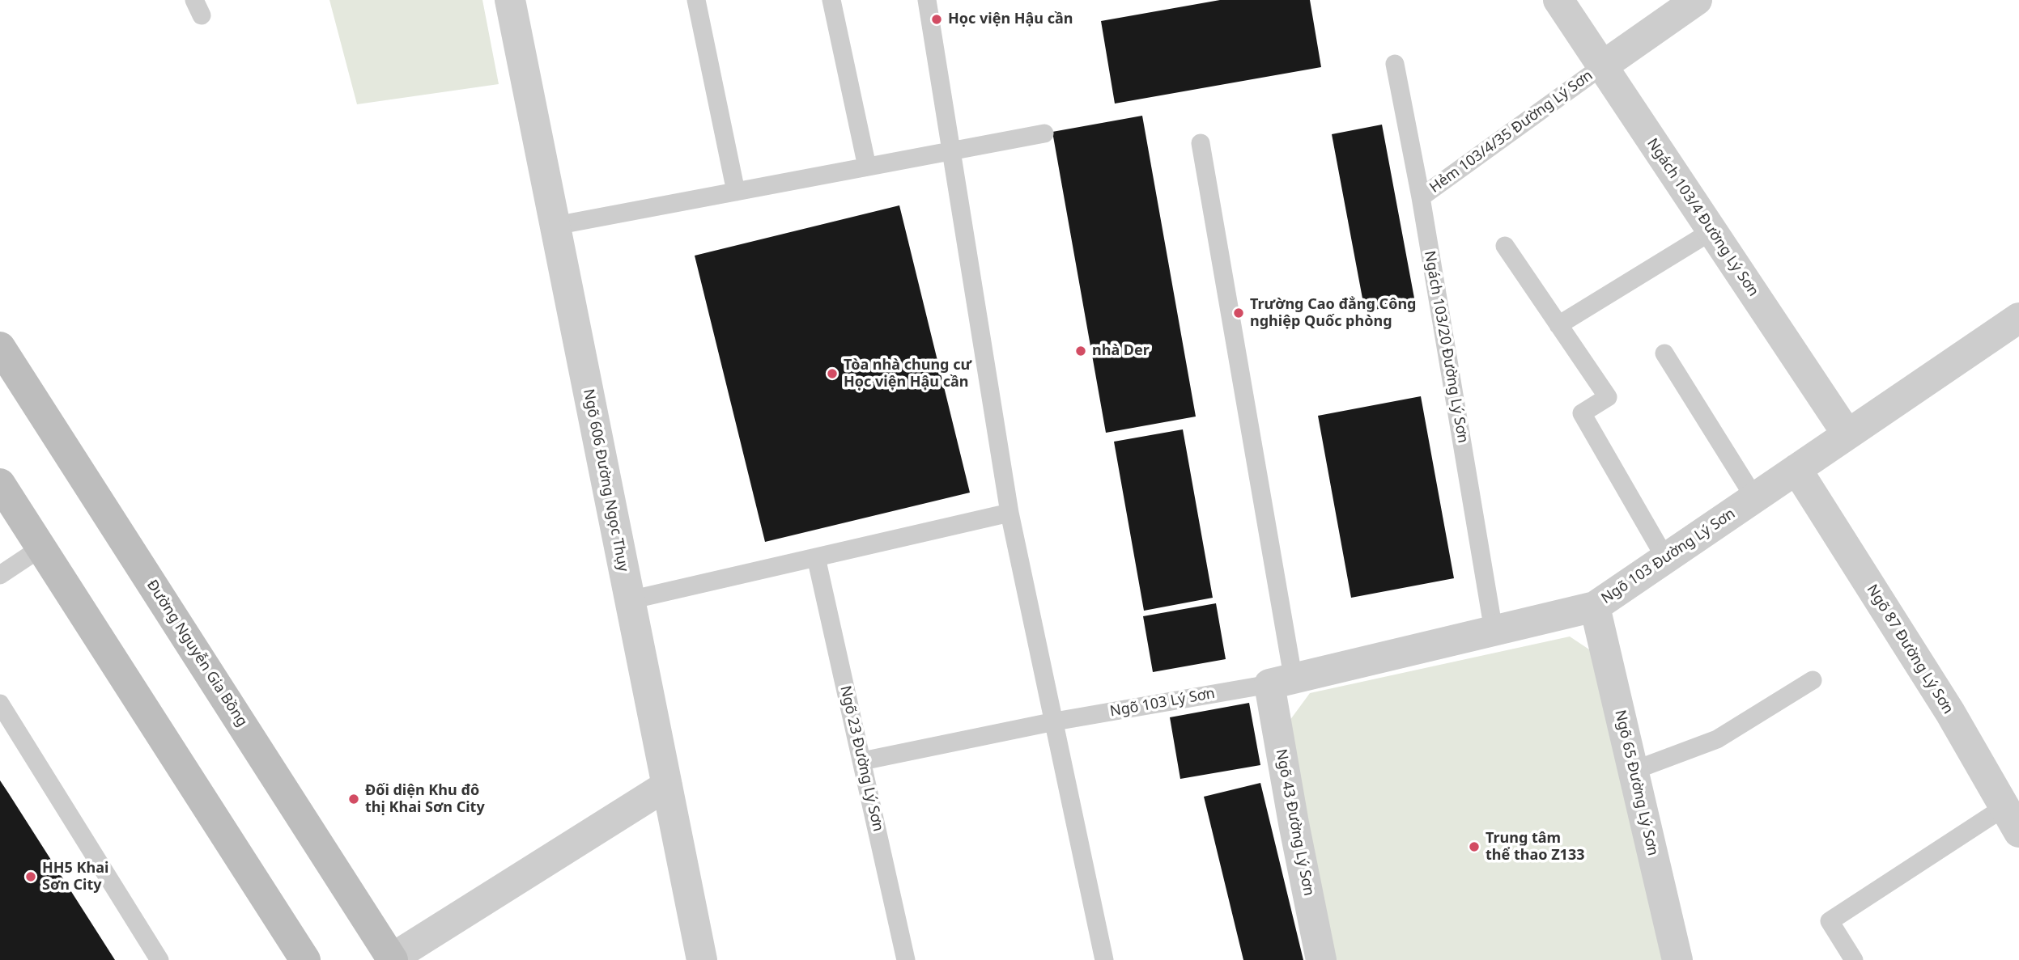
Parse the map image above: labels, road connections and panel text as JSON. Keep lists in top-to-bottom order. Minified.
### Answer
{"streets":{"main road":["Đường Nguyễn Gia Bồng"],"street":["Ngách 103/4 Đường Lý Sơn","Ngõ 606 Đường Ngọc Thụy","Ngõ 103 Đường Lý Sơn","Ngõ 87 Đường Lý Sơn","Ngõ 65 Đường Lý Sơn","Ngõ 43 Đường Lý Sơn"],"lane":["Hẻm 103/4/35 Đường Lý Sơn","Ngách 103/20 Đường Lý Sơn","Ngõ 103 Lý Sơn","Ngõ 23 Đường Lý Sơn"]},"crossings":[["Hẻm 103/4/35 Đường Lý Sơn","Ngách 103/4 Đường Lý Sơn"],["Hẻm 103/4/35 Đường Lý Sơn","Ngách 103/20 Đường Lý Sơn"],["Ngách 103/4 Đường Lý Sơn","Ngõ 103 Đường Lý Sơn"],["Ngách 103/20 Đường Lý Sơn","Ngõ 103 Đường Lý Sơn"],["Ngõ 103 Đường Lý Sơn","Ngõ 87 Đường Lý Sơn"],["Ngõ 103 Đường Lý Sơn","Ngõ 103 Lý Sơn"],["Ngõ 103 Đường Lý Sơn","Ngõ 65 Đường Lý Sơn"],["Ngõ 103 Đường Lý Sơn","Ngõ 43 Đường Lý Sơn"],["Ngõ 103 Lý Sơn","Ngõ 23 Đường Lý Sơn"],["Ngõ 103 Lý Sơn","Ngõ 43 Đường Lý Sơn"]],"places":["Học viện Hậu cần","Trường Cao đẳng Công nghiệp Quốc phòng","nhà Der","Tòa nhà chung cư Học viện Hậu cần","Đối diện Khu đô thị Khai Sơn City","Trung tâm thể thao Z133","HH5 Khai Sơn City"]}
